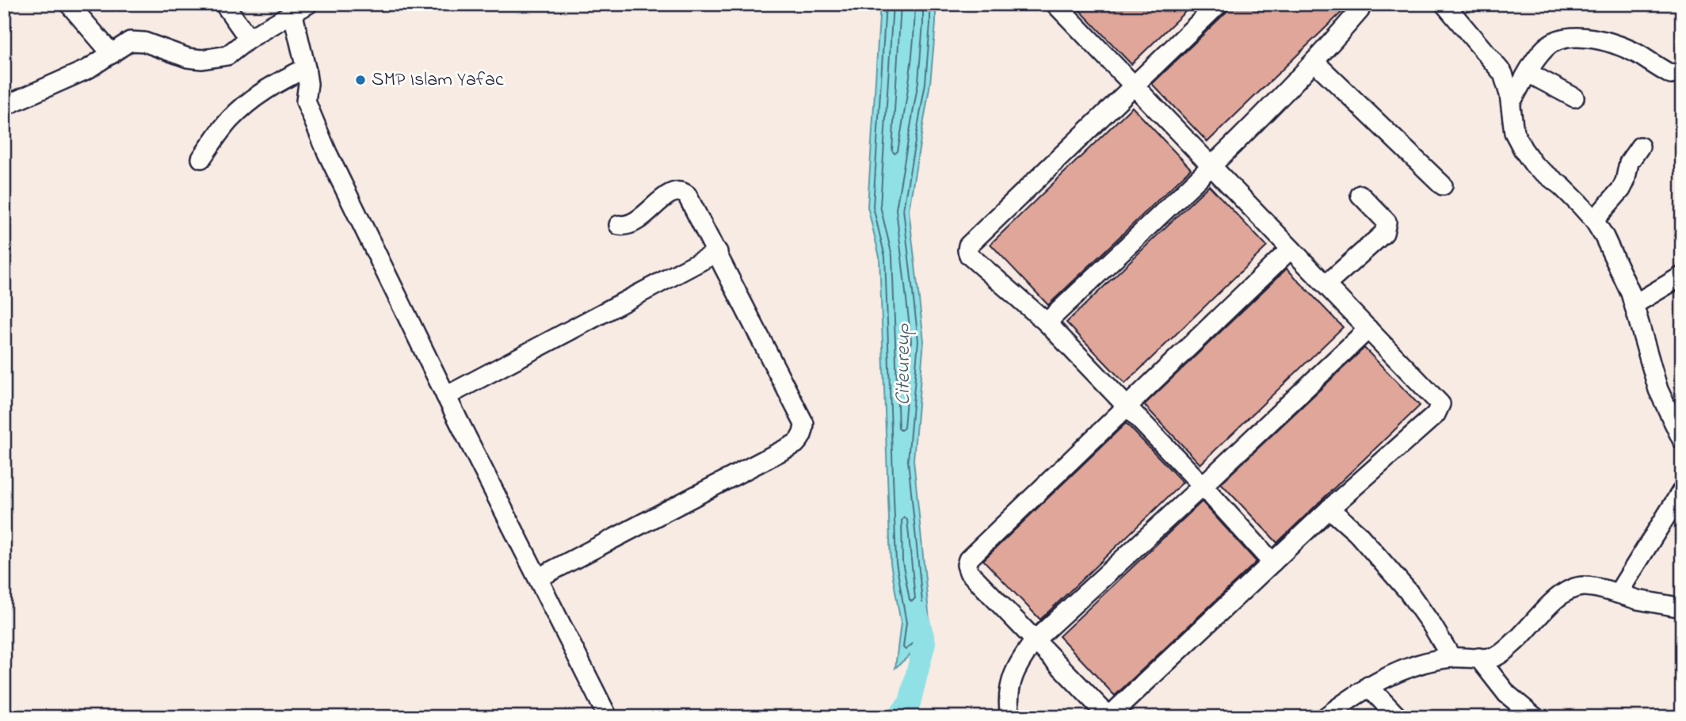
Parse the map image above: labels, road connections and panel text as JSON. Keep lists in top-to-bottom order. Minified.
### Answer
{"water":["Citeureup"],"places":["SMP Islam Yafac"]}
